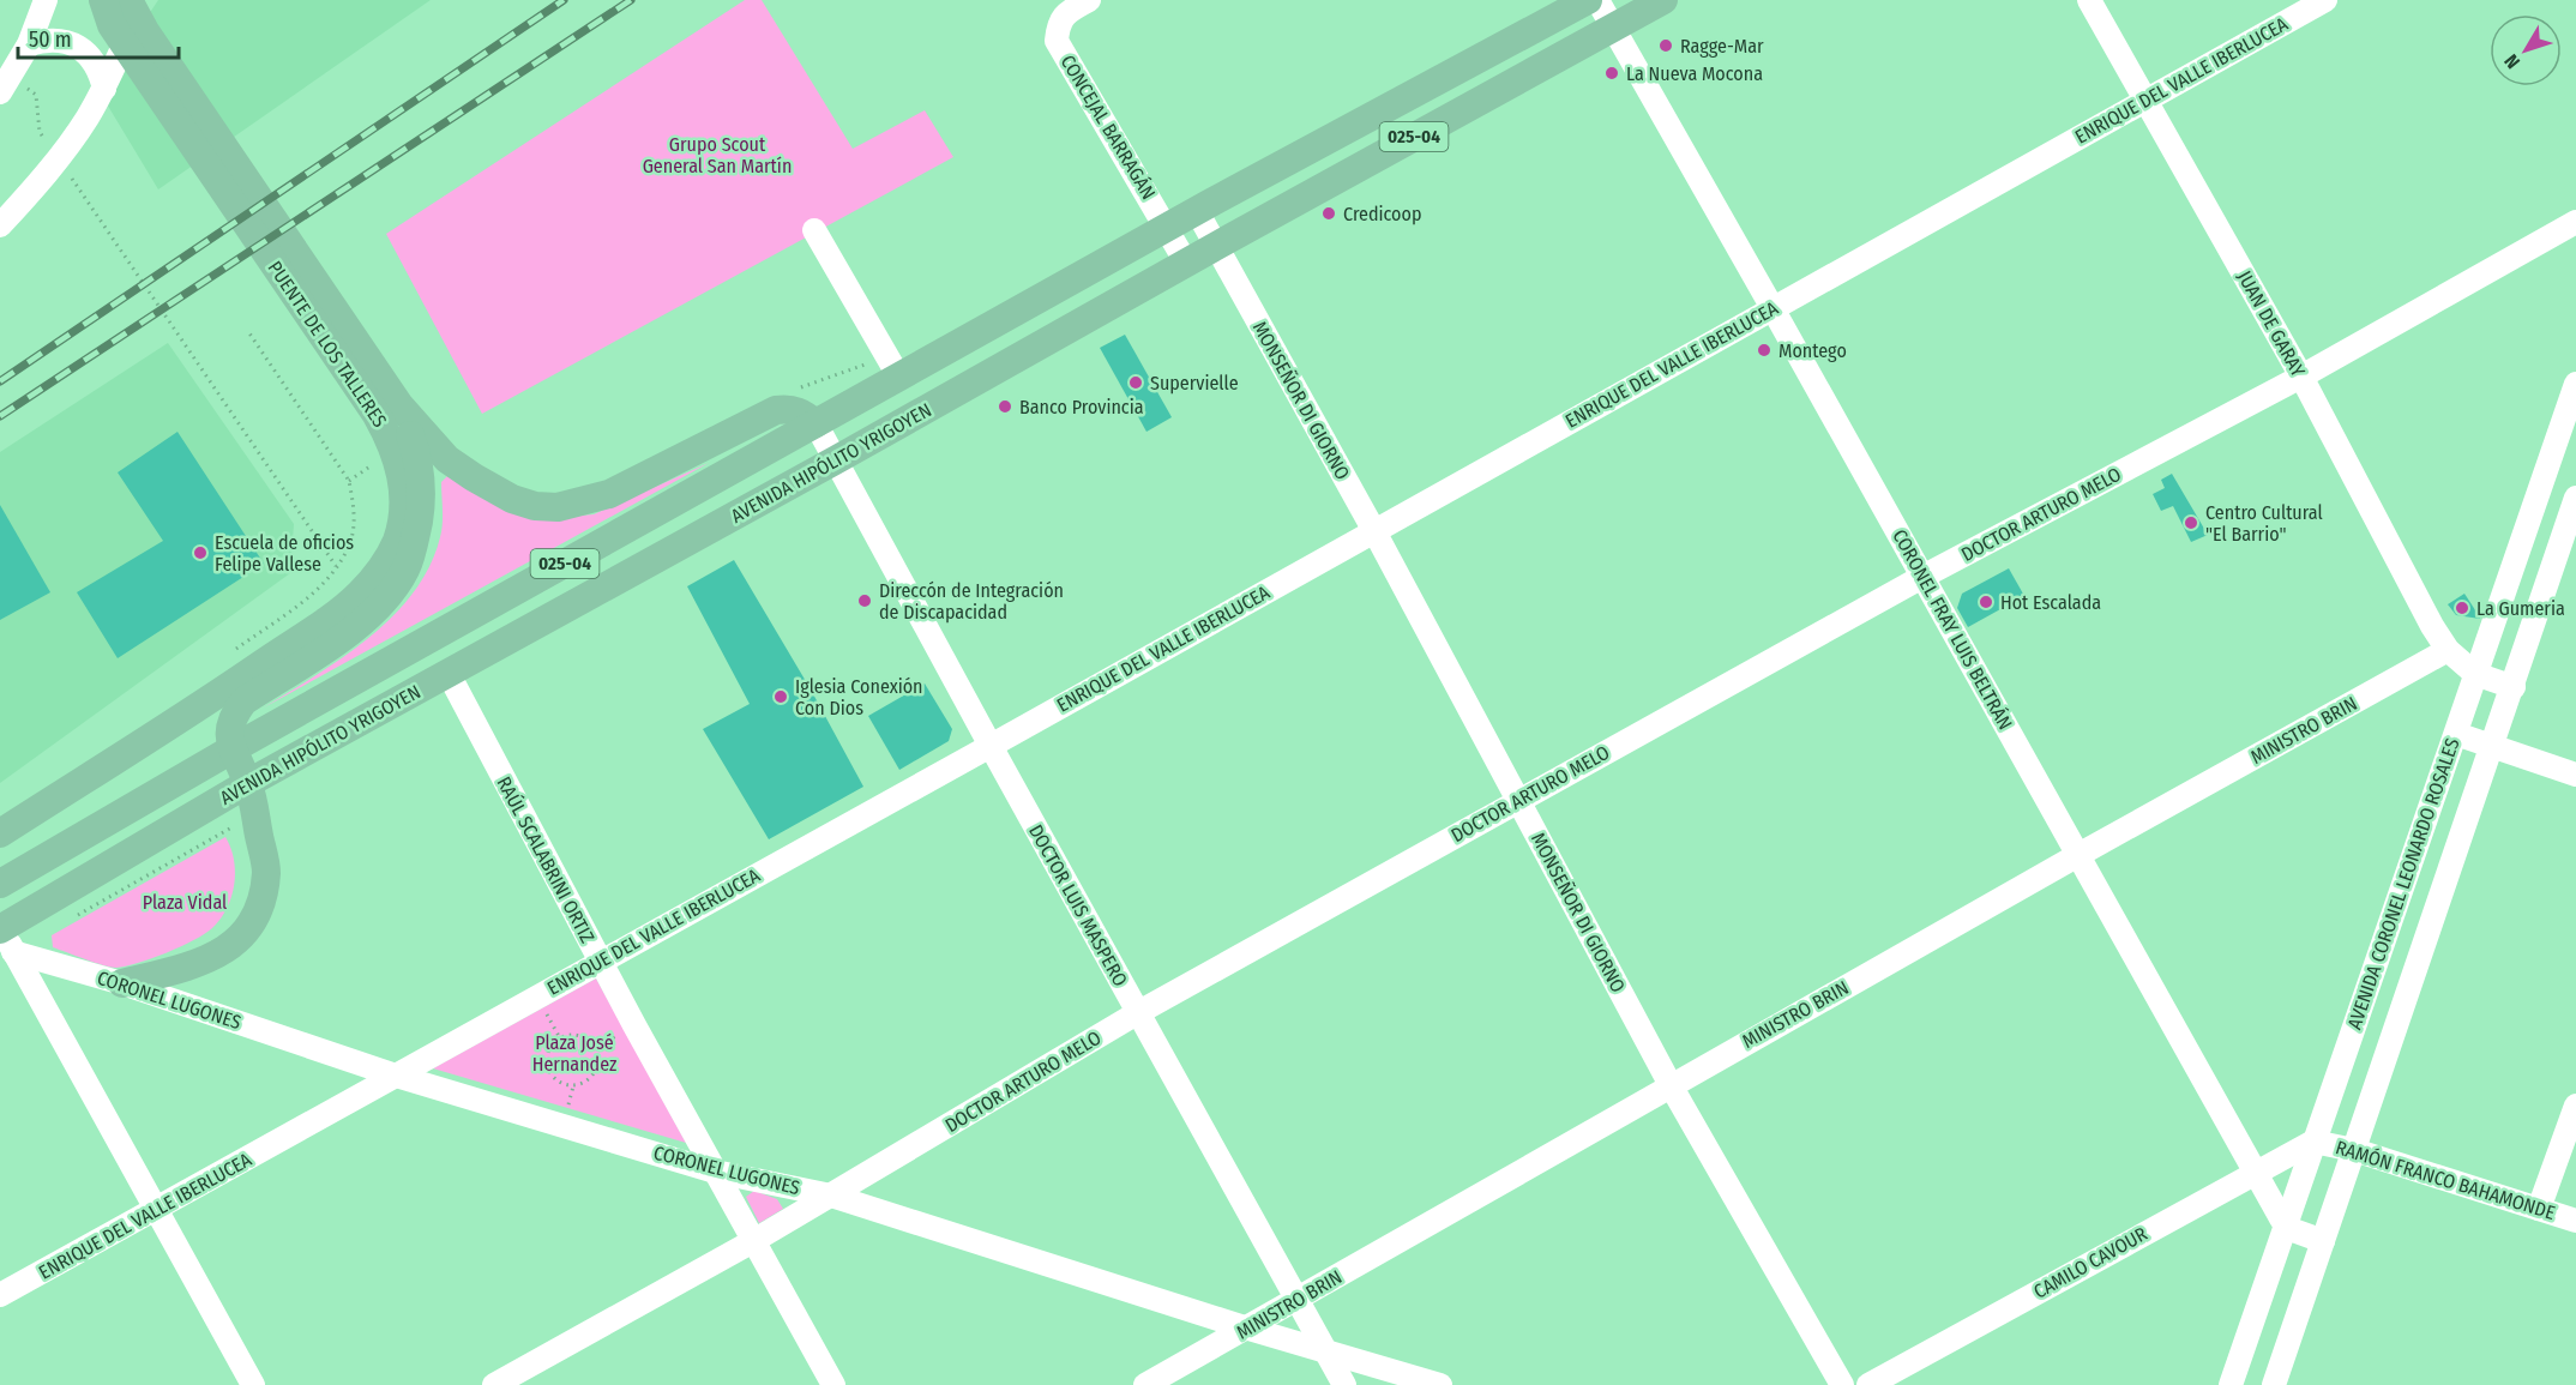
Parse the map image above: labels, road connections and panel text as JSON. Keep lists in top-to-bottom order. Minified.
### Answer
{"streets":{"main road":["025-04","PUENTE DE LOS TALLERES","AVENIDA HIPÓLITO YRIGOYEN"],"street":["ENRIQUE DEL VALLE IBERLUCEA","CONCEJAL BARRAGÁN","JUAN DE GARAY","MONSEÑOR DI GIORNO","DOCTOR ARTURO MELO","CORONEL FRAY LUIS BELTRÁN","MINISTRO BRIN","RAÚL SCALABRINI ORTIZ","AVENIDA CORONEL LEONARDO ROSALES","DOCTOR LUIS MASPERO","CORONEL LUGONES","RAMÓN FRANCO BAHAMONDE","CAMILO CAVOUR"]},"crossings":[["ENRIQUE DEL VALLE IBERLUCEA","JUAN DE GARAY"],["ENRIQUE DEL VALLE IBERLUCEA","MONSEÑOR DI GIORNO"],["ENRIQUE DEL VALLE IBERLUCEA","CORONEL FRAY LUIS BELTRÁN"],["ENRIQUE DEL VALLE IBERLUCEA","RAÚL SCALABRINI ORTIZ"],["ENRIQUE DEL VALLE IBERLUCEA","DOCTOR LUIS MASPERO"],["ENRIQUE DEL VALLE IBERLUCEA","CORONEL LUGONES"],["CONCEJAL BARRAGÁN","AVENIDA HIPÓLITO YRIGOYEN"],["JUAN DE GARAY","DOCTOR ARTURO MELO"],["JUAN DE GARAY","MINISTRO BRIN"],["JUAN DE GARAY","AVENIDA CORONEL LEONARDO ROSALES"],["PUENTE DE LOS TALLERES","AVENIDA HIPÓLITO YRIGOYEN"],["PUENTE DE LOS TALLERES","DOCTOR LUIS MASPERO"],["MONSEÑOR DI GIORNO","AVENIDA HIPÓLITO YRIGOYEN"],["MONSEÑOR DI GIORNO","DOCTOR ARTURO MELO"],["MONSEÑOR DI GIORNO","MINISTRO BRIN"],["AVENIDA HIPÓLITO YRIGOYEN","CORONEL FRAY LUIS BELTRÁN"],["AVENIDA HIPÓLITO YRIGOYEN","RAÚL SCALABRINI ORTIZ"],["AVENIDA HIPÓLITO YRIGOYEN","DOCTOR LUIS MASPERO"],["AVENIDA HIPÓLITO YRIGOYEN","CORONEL LUGONES"],["DOCTOR ARTURO MELO","CORONEL FRAY LUIS BELTRÁN"],["DOCTOR ARTURO MELO","RAÚL SCALABRINI ORTIZ"],["DOCTOR ARTURO MELO","DOCTOR LUIS MASPERO"],["DOCTOR ARTURO MELO","CORONEL LUGONES"],["CORONEL FRAY LUIS BELTRÁN","MINISTRO BRIN"],["CORONEL FRAY LUIS BELTRÁN","AVENIDA CORONEL LEONARDO ROSALES"],["CORONEL FRAY LUIS BELTRÁN","CAMILO CAVOUR"],["MINISTRO BRIN","DOCTOR LUIS MASPERO"],["MINISTRO BRIN","CORONEL LUGONES"],["RAÚL SCALABRINI ORTIZ","CORONEL LUGONES"],["AVENIDA CORONEL LEONARDO ROSALES","RAMÓN FRANCO BAHAMONDE"],["AVENIDA CORONEL LEONARDO ROSALES","CAMILO CAVOUR"],["DOCTOR LUIS MASPERO","CORONEL LUGONES"],["RAMÓN FRANCO BAHAMONDE","CAMILO CAVOUR"]],"parks":["Grupo Scout General San Martín","Plaza Vidal","Plaza José Hernandez"],"places":["Ragge-Mar","La Nueva Mocona","Credicoop","Montego","Supervielle","Banco Provincia","Centro Cultural \"El Barrio\"","Escuela de oficios Felipe Vallese","Direccón de Integración de Discapacidad","Hot Escalada","La Gumeria","Iglesia Conexión Con Dios"],"scale_bar":"50 m","north":"bottom left"}
